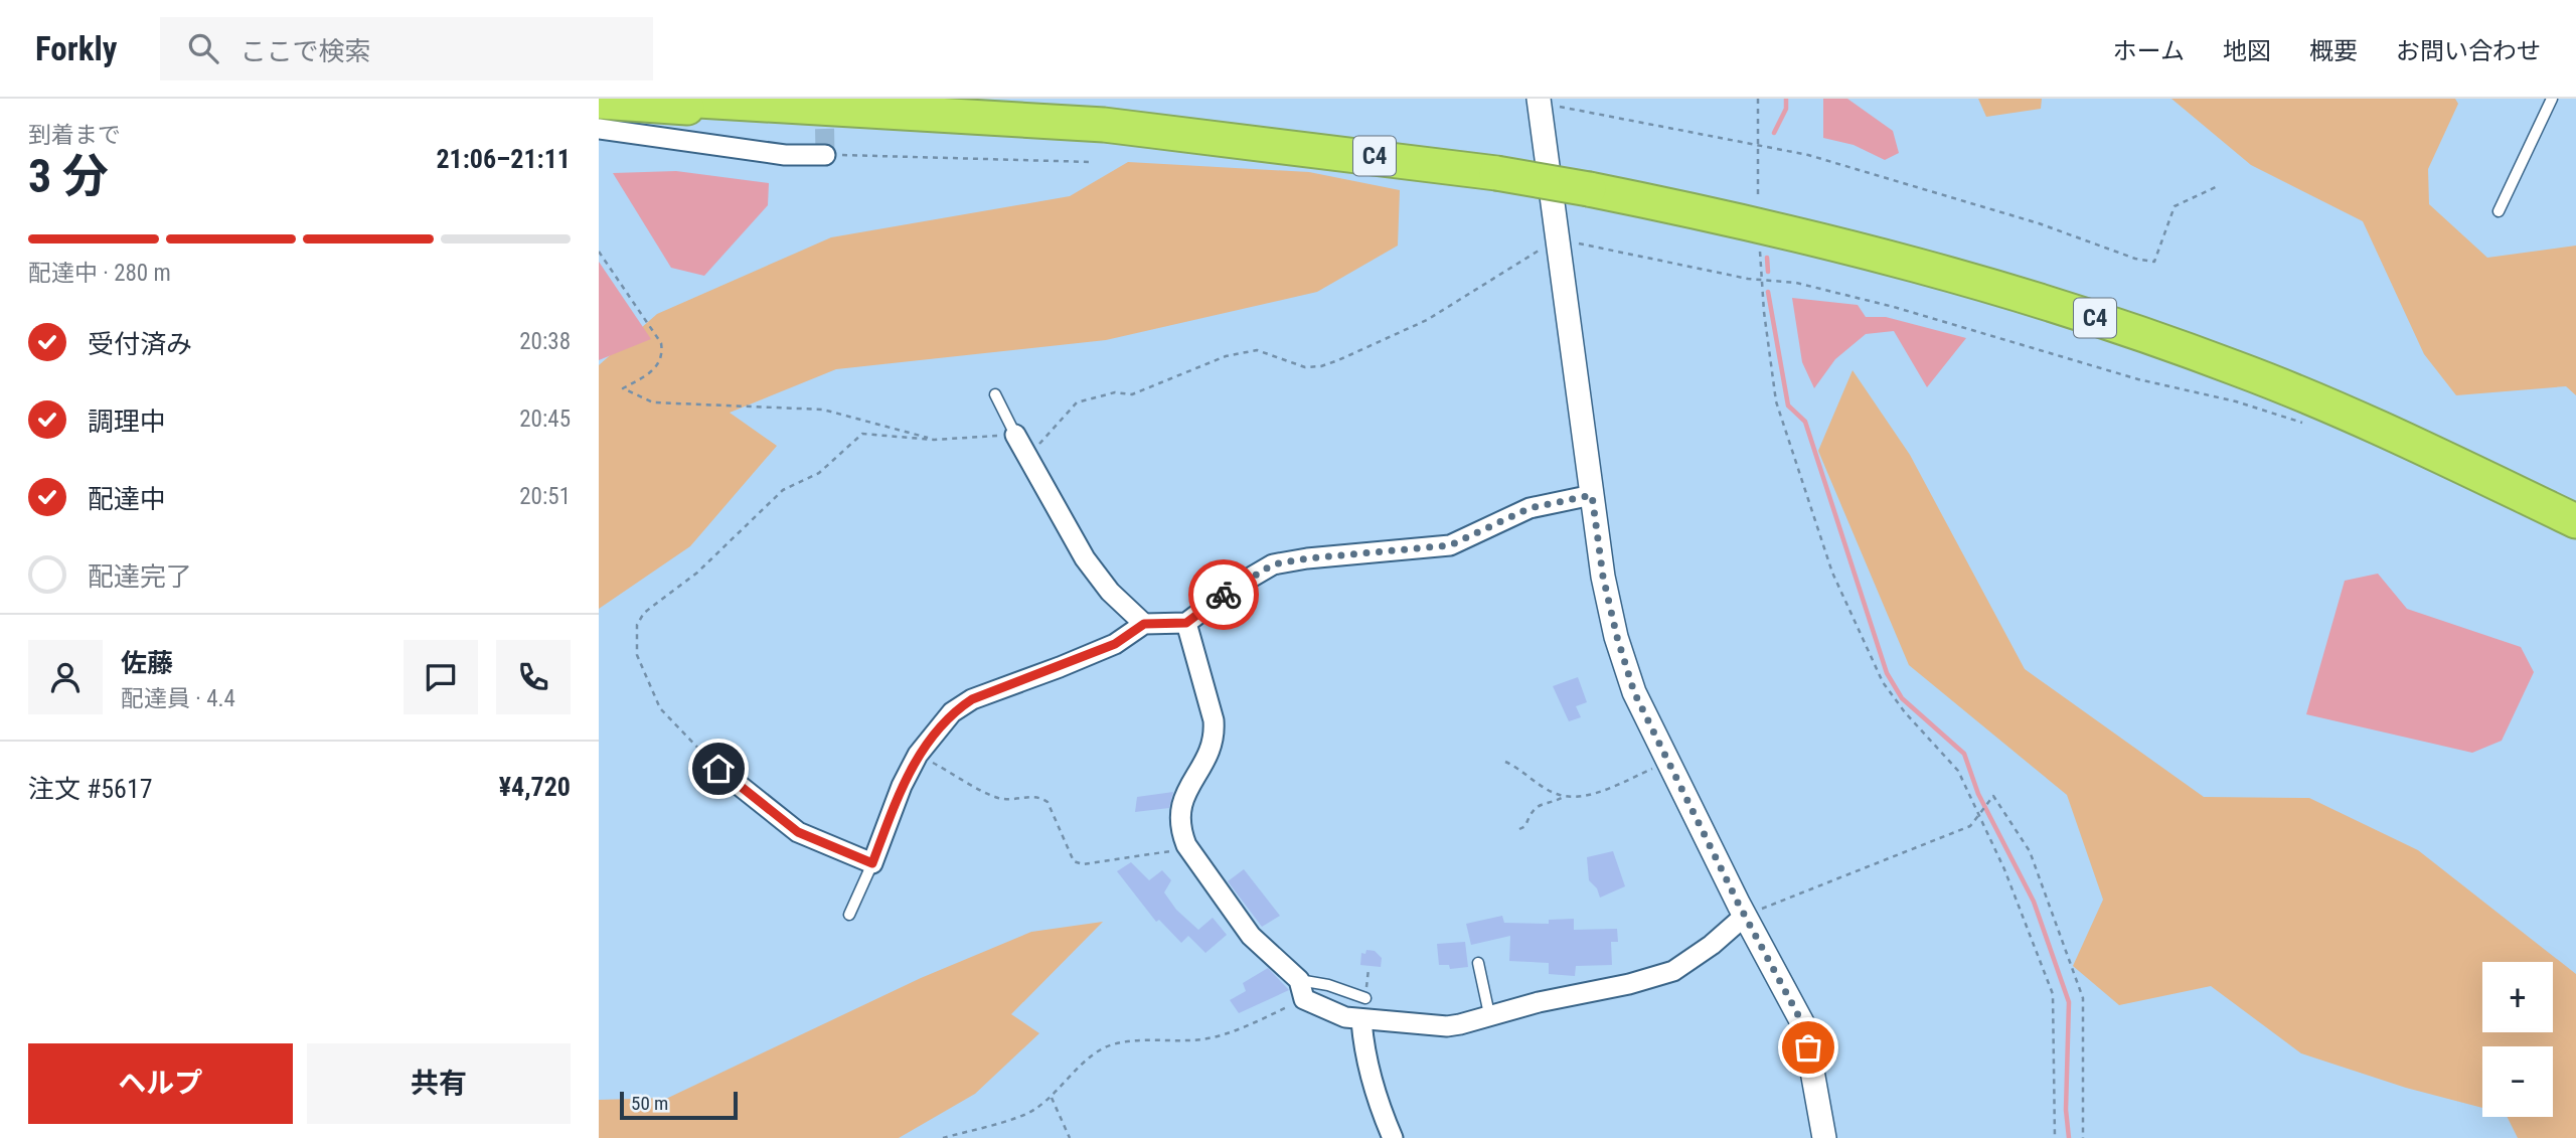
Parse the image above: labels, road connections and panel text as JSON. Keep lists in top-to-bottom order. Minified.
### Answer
{"streets":{"highway":["C4"]},"scale_bar":"50 m","page":{"header":"Forkly","search":"ここで検索","nav":["ホーム","地図","概要","お問い合わせ"],"heading":["3 分","到着まで","21:06–21:11"],"panel":["佐藤","配達員 · 4.4","注文 #5617","¥4,720"],"bar":"配達中 · 280 m","list":[["受付済み","20:38"],["調理中","20:45"],["配達中","20:51"],"配達完了"],"map_buttons":["+","−"],"buttons":["ヘルプ","共有"],"scale":"50 m"}}
